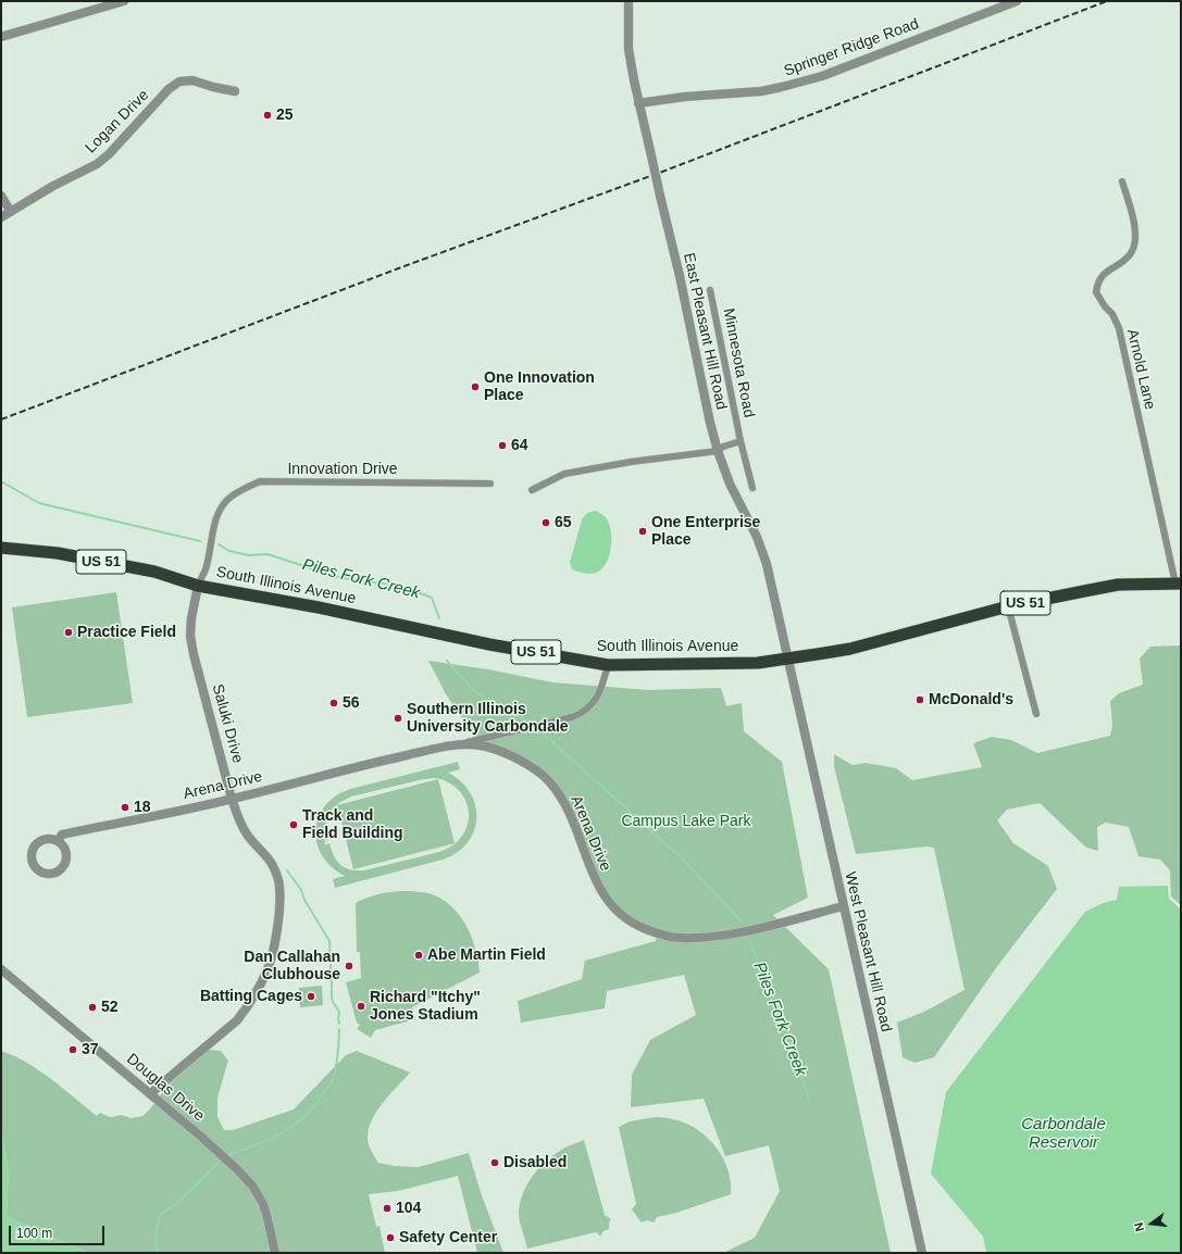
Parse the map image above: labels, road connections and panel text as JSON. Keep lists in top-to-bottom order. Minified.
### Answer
{"streets":{"highway":["US 51","South Illinois Avenue"],"street":["Springer Ridge Road","Logan Drive","East Pleasant Hill Road","Minnesota Road","Arnold Lane","Innovation Drive","Saluki Drive","Arena Drive","West Pleasant Hill Road","Douglas Drive"]},"crossings":[["Springer Ridge Road","East Pleasant Hill Road"],["East Pleasant Hill Road","Minnesota Road"],["East Pleasant Hill Road","South Illinois Avenue"],["East Pleasant Hill Road","West Pleasant Hill Road"],["Arnold Lane","South Illinois Avenue"],["Innovation Drive","South Illinois Avenue"],["Innovation Drive","Saluki Drive"],["South Illinois Avenue","Saluki Drive"],["South Illinois Avenue","West Pleasant Hill Road"],["Saluki Drive","Arena Drive"],["Saluki Drive","Douglas Drive"],["Arena Drive","West Pleasant Hill Road"]],"water":["Piles Fork Creek","Carbondale Reservoir"],"parks":["Campus Lake Park"],"places":["25","One Innovation Place","64","65","One Enterprise Place","Practice Field","McDonald's","56","Southern Illinois University Carbondale","18","Track and Field Building","Abe Martin Field","Dan Callahan Clubhouse","Batting Cages","Richard \"Itchy\" Jones Stadium","52","37","Disabled","104","Safety Center"],"scale_bar":"100 m","north":"left"}
